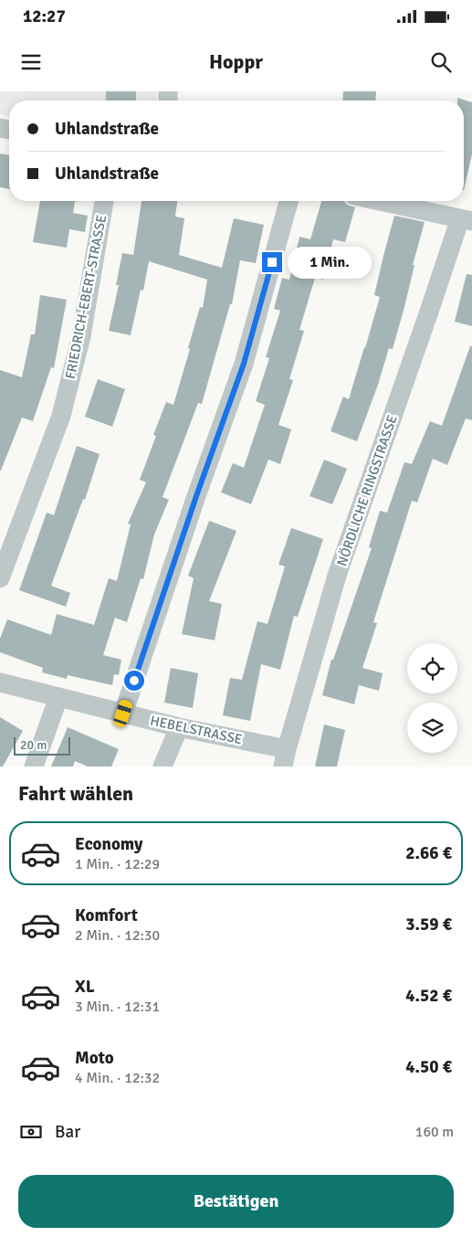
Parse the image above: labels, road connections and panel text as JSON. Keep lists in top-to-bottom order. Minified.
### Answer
{"streets":{"street":["FRIEDRICH-EBERT-STRASSE","NÖRDLICHE RINGSTRASSE","HEBELSTRASSE"]},"crossings":[["NÖRDLICHE RINGSTRASSE","HEBELSTRASSE"]],"scale_bar":"20 m","page":{"status":"12:27","header":"Hoppr","banner":["Uhlandstraße","Uhlandstraße"],"bubble":"1 Min.","scale":"20 m","heading":"Fahrt wählen","list":[{"name":"Economy","note":"1 Min. · 12:29","value":"2.66 €"},{"name":"Komfort","note":"2 Min. · 12:30","value":"3.59 €"},{"name":"XL","note":"3 Min. · 12:31","value":"4.52 €"},{"name":"Moto","note":"4 Min. · 12:32","value":"4.50 €"}],"pay":["Bar","160 m"],"buttons":"Bestätigen"}}
